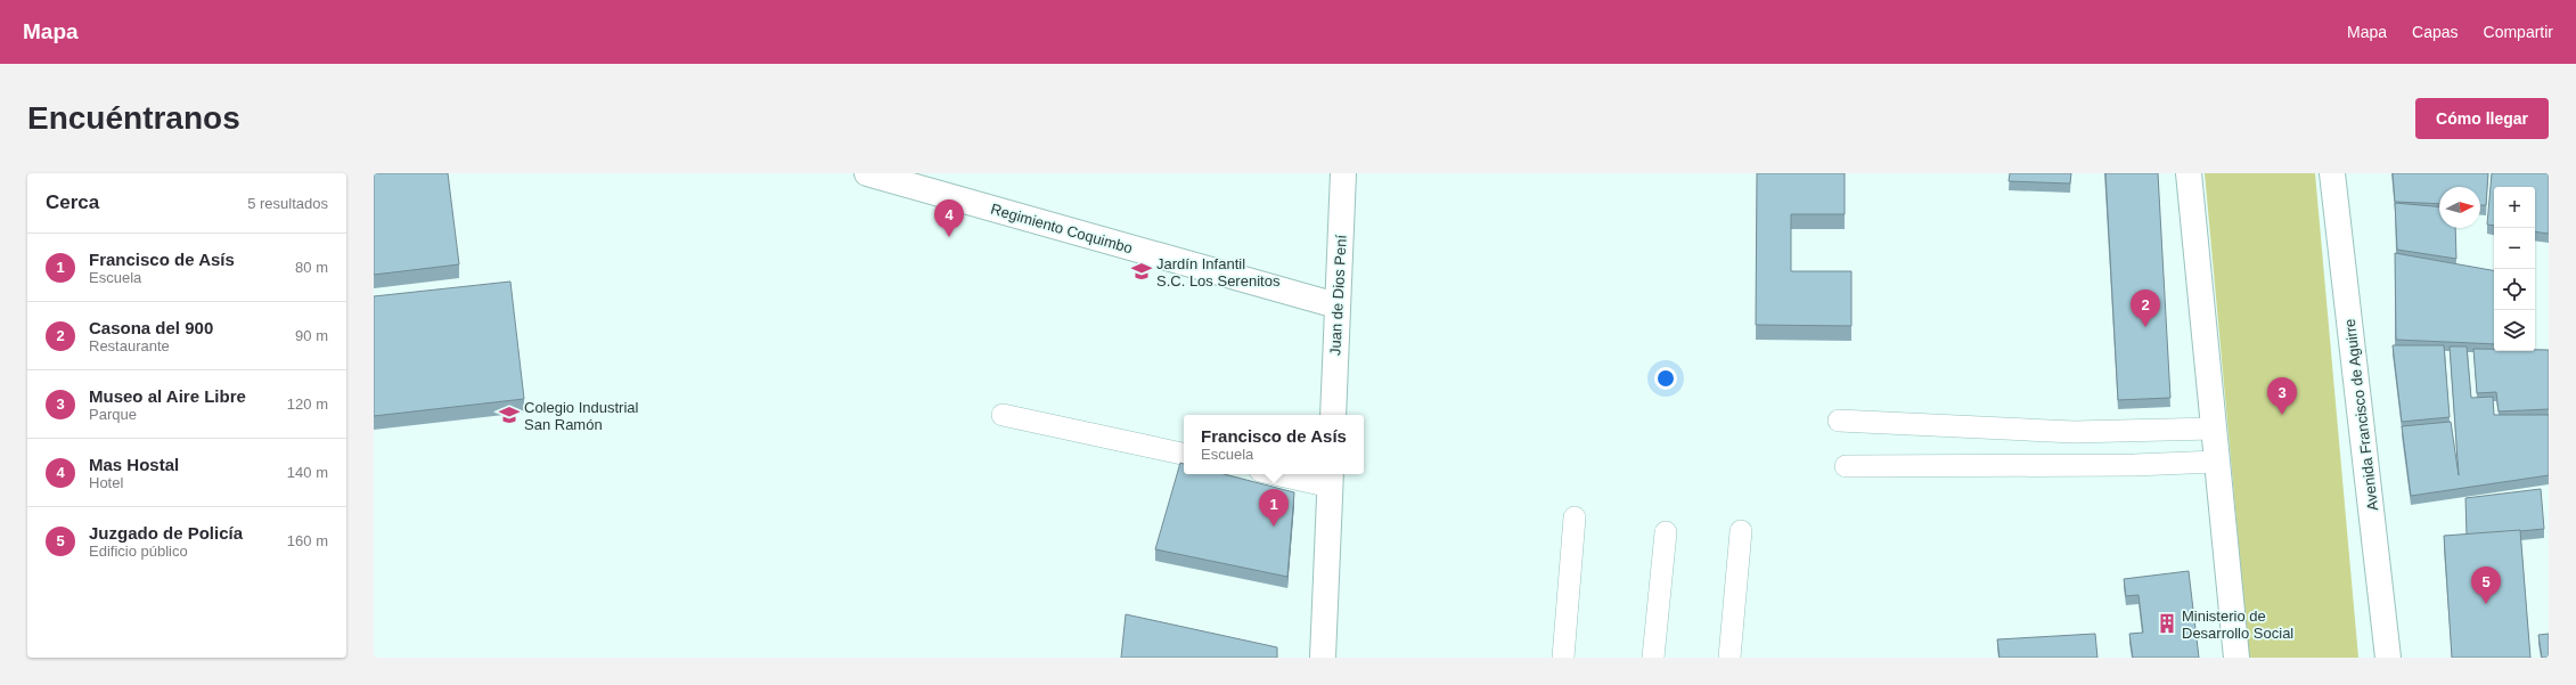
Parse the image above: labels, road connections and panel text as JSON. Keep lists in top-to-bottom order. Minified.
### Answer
{"streets":{"main road":["Regimiento Coquimbo","Juan de Dios Pení","Avenida Francisco de Aguirre"]},"crossings":[["Regimiento Coquimbo","Juan de Dios Pení"]],"places":{"school or university":["Jardín Infantil S.C. Los Serenitos","Colegio Industrial San Ramón"],"building":["Ministerio de Desarrollo Social"]},"north":"right","page":{"header":"Mapa","nav":["Mapa","Capas","Compartir"],"buttons":"Cómo llegar","title":"Encuéntranos","heading":["Cerca","5 resultados"],"map_buttons":["+","−"],"pins":["4","2","3","1","5"],"list":[{"mark":"1","name":"Francisco de Asís","note":"Escuela","value":"80 m"},{"mark":"2","name":"Casona del 900","note":"Restaurante","value":"90 m"},{"mark":"3","name":"Museo al Aire Libre","note":"Parque","value":"120 m"},{"mark":"4","name":"Mas Hostal","note":"Hotel","value":"140 m"},{"mark":"5","name":"Juzgado de Policía","note":"Edificio público","value":"160 m"}],"popup":["Francisco de Asís","Escuela"]}}
